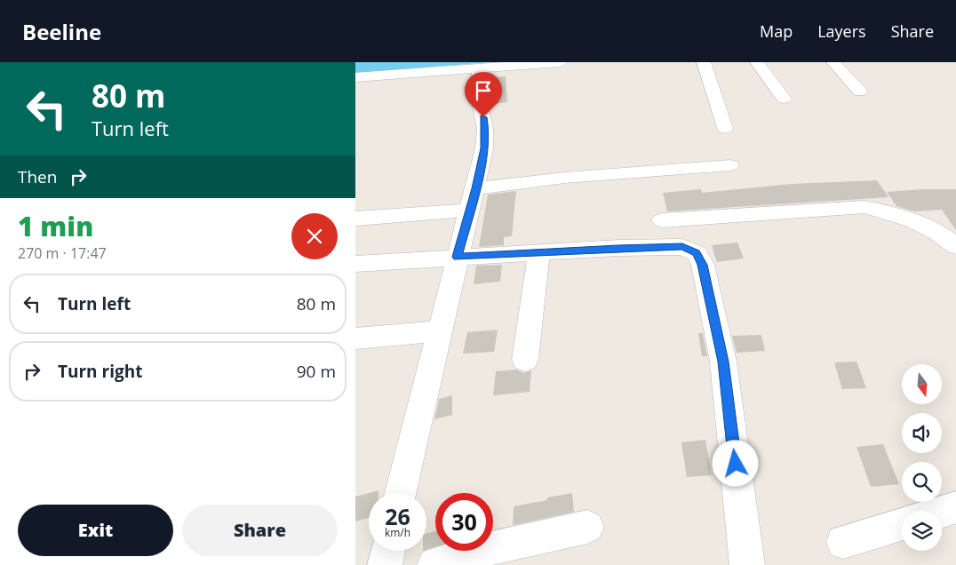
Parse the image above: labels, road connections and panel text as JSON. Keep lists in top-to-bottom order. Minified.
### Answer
{"north":"bottom","page":{"header":"Beeline","nav":["Map","Layers","Share"],"turn":["80 m","Turn left"],"then":"Then","heading":["1 min","270 m · 17:47"],"list":[{"name":"Turn left","value":"80 m"},{"name":"Turn right","value":"90 m"}],"speed":"26 km/h","limit":"30","buttons":["Exit","Share"]}}
